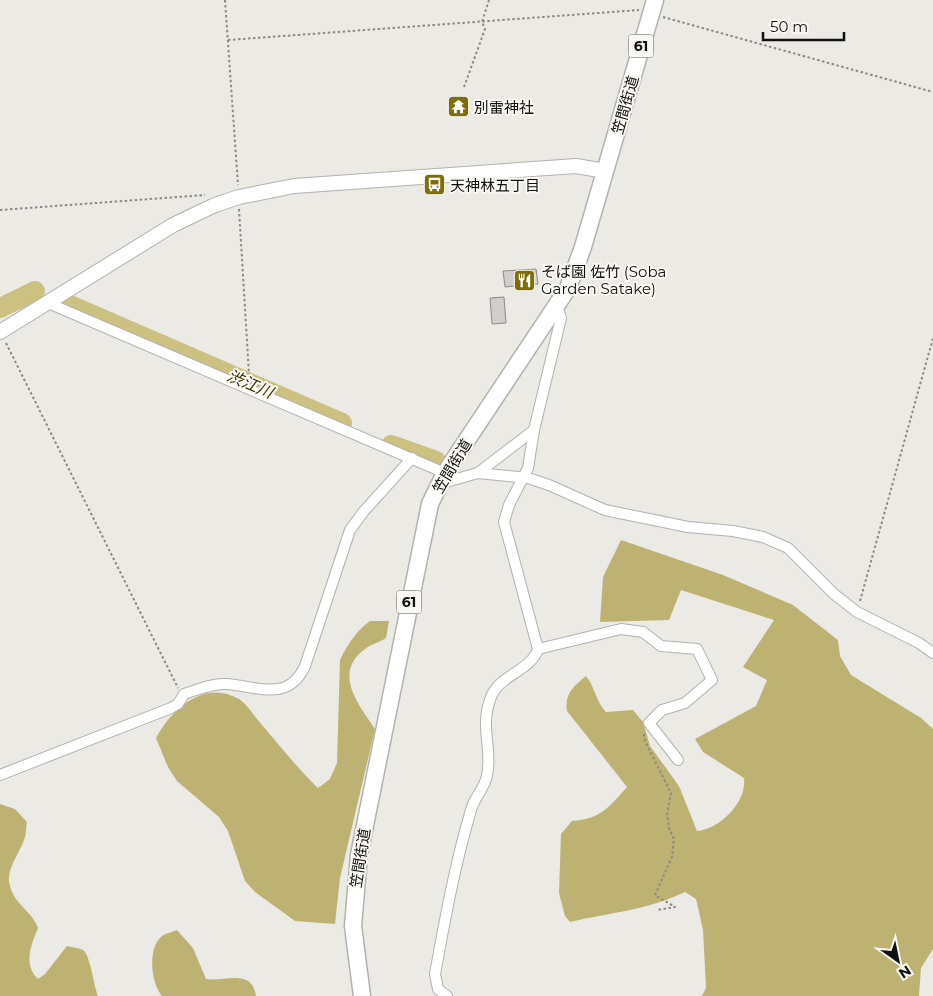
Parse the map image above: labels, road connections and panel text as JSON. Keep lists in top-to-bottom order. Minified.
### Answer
{"streets":{"main road":["61","笠間街道"]},"water":["渋江川"],"places":{"temple":["別雷神社"],"bus stop":["天神林五丁目"],"restaurant":["そば園 佐竹 (Soba Garden Satake)"]},"scale_bar":"50 m","north":"bottom right"}
